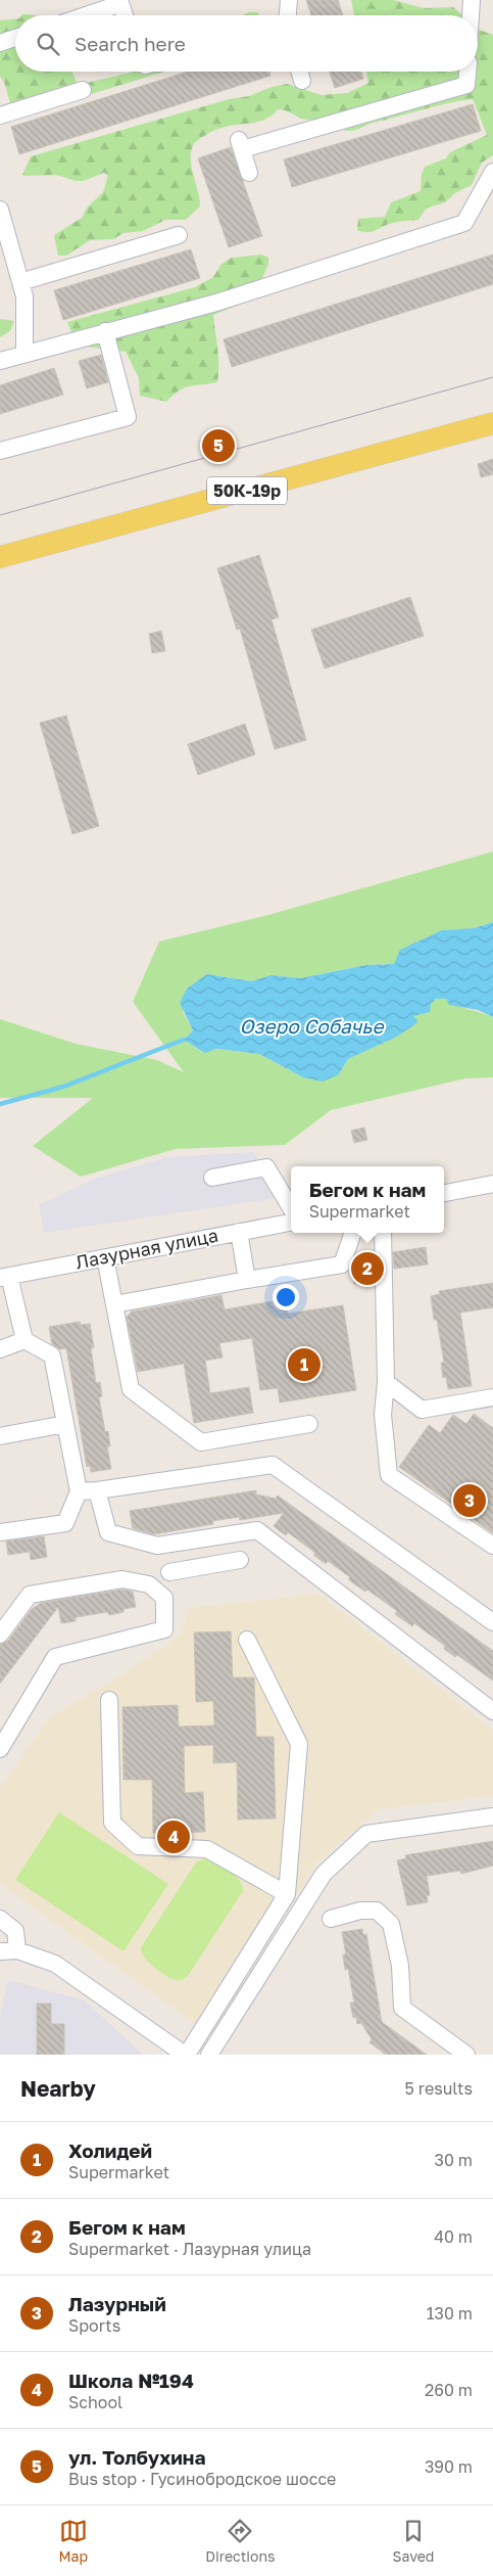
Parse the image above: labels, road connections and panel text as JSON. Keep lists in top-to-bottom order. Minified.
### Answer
{"streets":{"main road":["50К-19р"],"street":["Лазурная улица"]},"water":["Озеро Собачье"],"page":{"search":"Search here","pins":["5","2","1","3","4"],"popup":["Бегом к нам","Supermarket"],"heading":["Nearby","5 results"],"list":[{"mark":"1","name":"Холидей","note":"Supermarket","value":"30 m"},{"mark":"2","name":"Бегом к нам","note":"Supermarket · Лазурная улица","value":"40 m"},{"mark":"3","name":"Лазурный","note":"Sports","value":"130 m"},{"mark":"4","name":"Школа №194","note":"School","value":"260 m"},{"mark":"5","name":"ул. Толбухина","note":"Bus stop · Гусинобродское шоссе","value":"390 m"}],"nav":["Map","Directions","Saved"]}}
